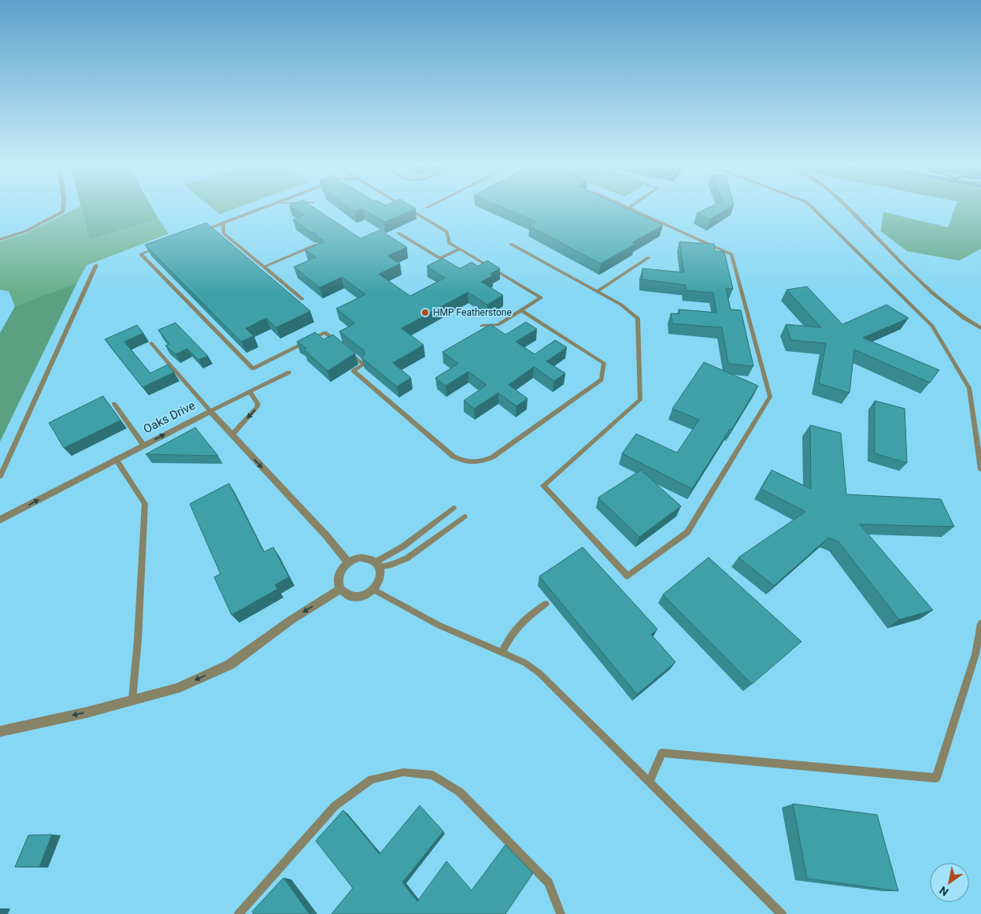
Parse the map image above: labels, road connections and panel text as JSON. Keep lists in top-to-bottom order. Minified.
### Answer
{"streets":{"street":["Oaks Drive"]},"places":["HMP Featherstone"],"north":"bottom left"}
